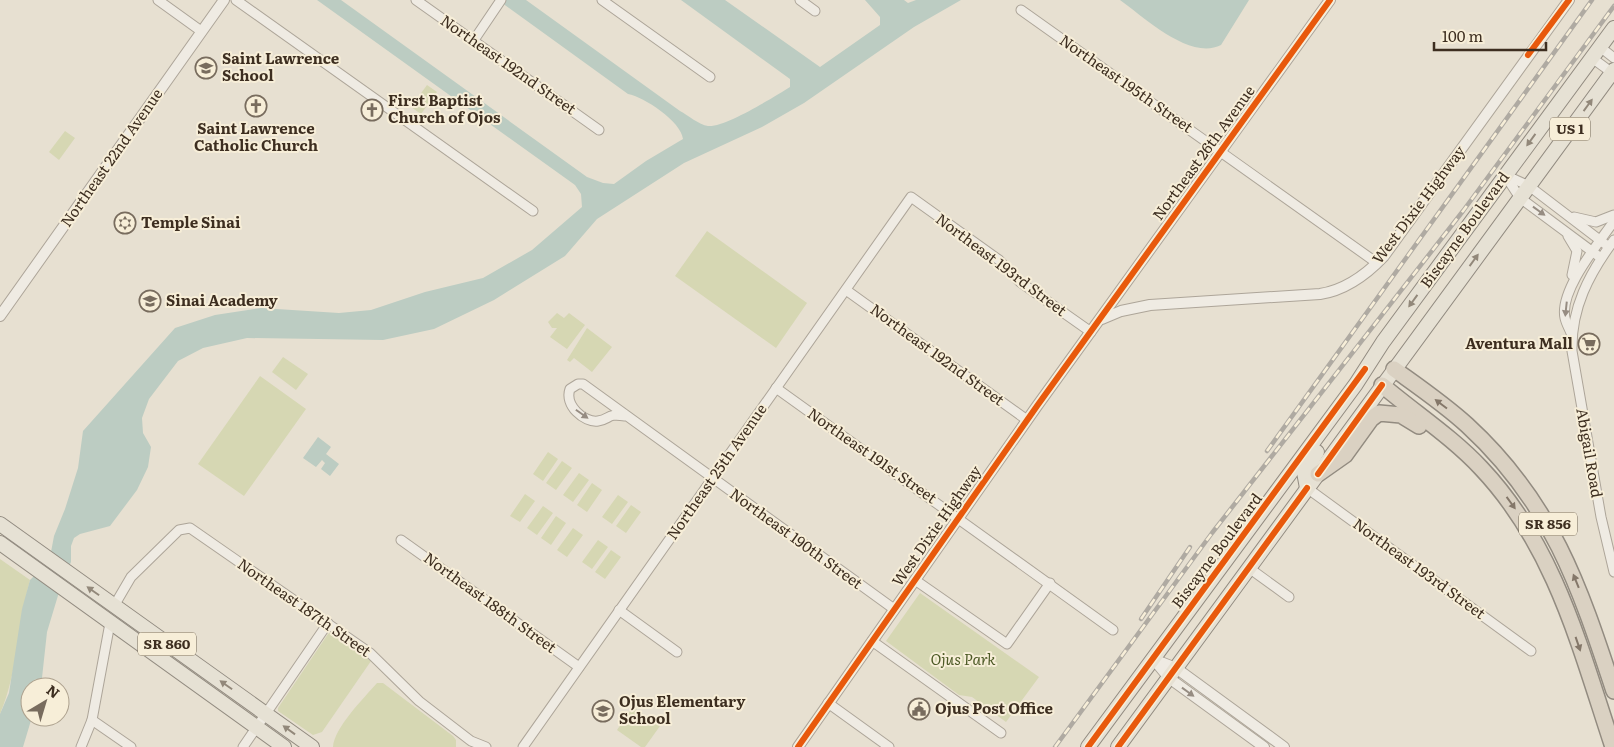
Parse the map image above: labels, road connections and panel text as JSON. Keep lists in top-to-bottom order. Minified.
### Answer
{"streets":{"highway":["SR 856"],"main road":["US 1","Biscayne Boulevard","SR 860"],"street":["Northeast 192nd Street","Northeast 195th Street","Northeast 26th Avenue","Northeast 22nd Avenue","West Dixie Highway","Northeast 193rd Street","Abigail Road","Northeast 191st Street","Northeast 25th Avenue","Northeast 190th Street","Northeast 188th Street","Northeast 187th Street"]},"crossings":[["Northeast 192nd Street","West Dixie Highway"],["Northeast 192nd Street","Northeast 25th Avenue"],["Northeast 195th Street","Northeast 26th Avenue"],["Northeast 195th Street","West Dixie Highway"],["Northeast 26th Avenue","West Dixie Highway"],["West Dixie Highway","Northeast 193rd Street"],["West Dixie Highway","Northeast 191st Street"],["West Dixie Highway","Northeast 190th Street"],["Biscayne Boulevard","Northeast 193rd Street"],["Biscayne Boulevard","SR 856"],["Northeast 193rd Street","Northeast 25th Avenue"],["Northeast 191st Street","Northeast 25th Avenue"],["Northeast 25th Avenue","Northeast 190th Street"],["Northeast 25th Avenue","Northeast 188th Street"],["Northeast 187th Street","SR 860"]],"parks":["Ojus Park"],"places":{"school or university":["Saint Lawrence School","Sinai Academy","Ojus Elementary School"],"church":["Saint Lawrence Catholic Church","First Baptist Church of Ojos"],"synagogue":["Temple Sinai"],"supermarket":["Aventura Mall"],"public building":["Ojus Post Office"]},"scale_bar":"100 m","north":"top right"}
